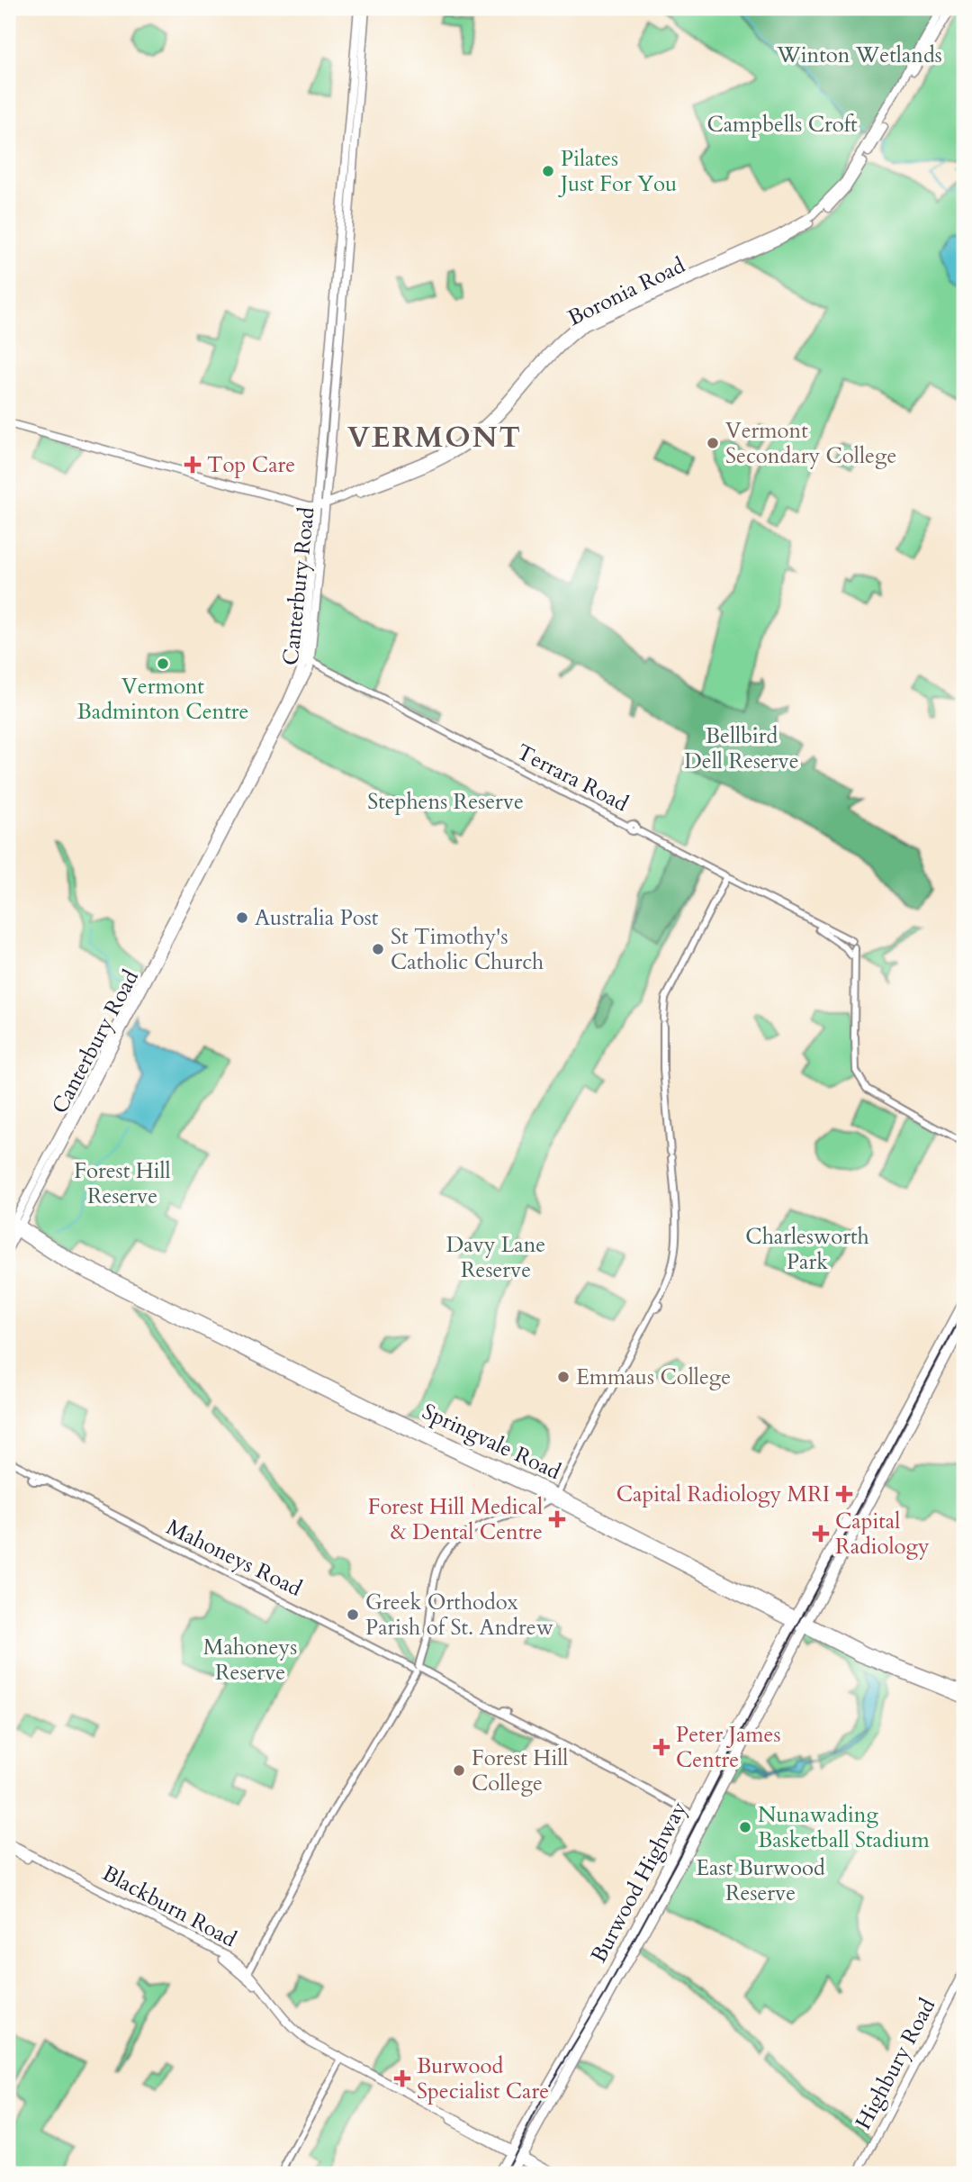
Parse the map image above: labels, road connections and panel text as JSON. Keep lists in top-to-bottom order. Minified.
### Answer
{"streets":{"highway":["Springvale Road","Burwood Highway"],"main road":["Boronia Road","Canterbury Road","Terrara Road","Mahoneys Road","Blackburn Road","Highbury Road"]},"crossings":[["Boronia Road","Canterbury Road"],["Canterbury Road","Terrara Road"],["Canterbury Road","Springvale Road"],["Springvale Road","Burwood Highway"],["Mahoneys Road","Burwood Highway"],["Burwood Highway","Blackburn Road"]],"districts":["VERMONT"],"parks":["Winton Wetlands","Campbells Croft","Bellbird Dell Reserve","Stephens Reserve","Forest Hill Reserve","Charlesworth Park","Davy Lane Reserve","Mahoneys Reserve","East Burwood Reserve"],"places":{"other":["Pilates Just For You","Vermont Secondary College","Vermont Badminton Centre","Australia Post","St Timothy's Catholic Church","Emmaus College","Greek Orthodox Parish of St. Andrew","Forest Hill College","Nunawading Basketball Stadium"],"health":["Top Care","Capital Radiology MRI","Forest Hill Medical & Dental Centre","Capital Radiology","Peter James Centre","Burwood Specialist Care"]}}
